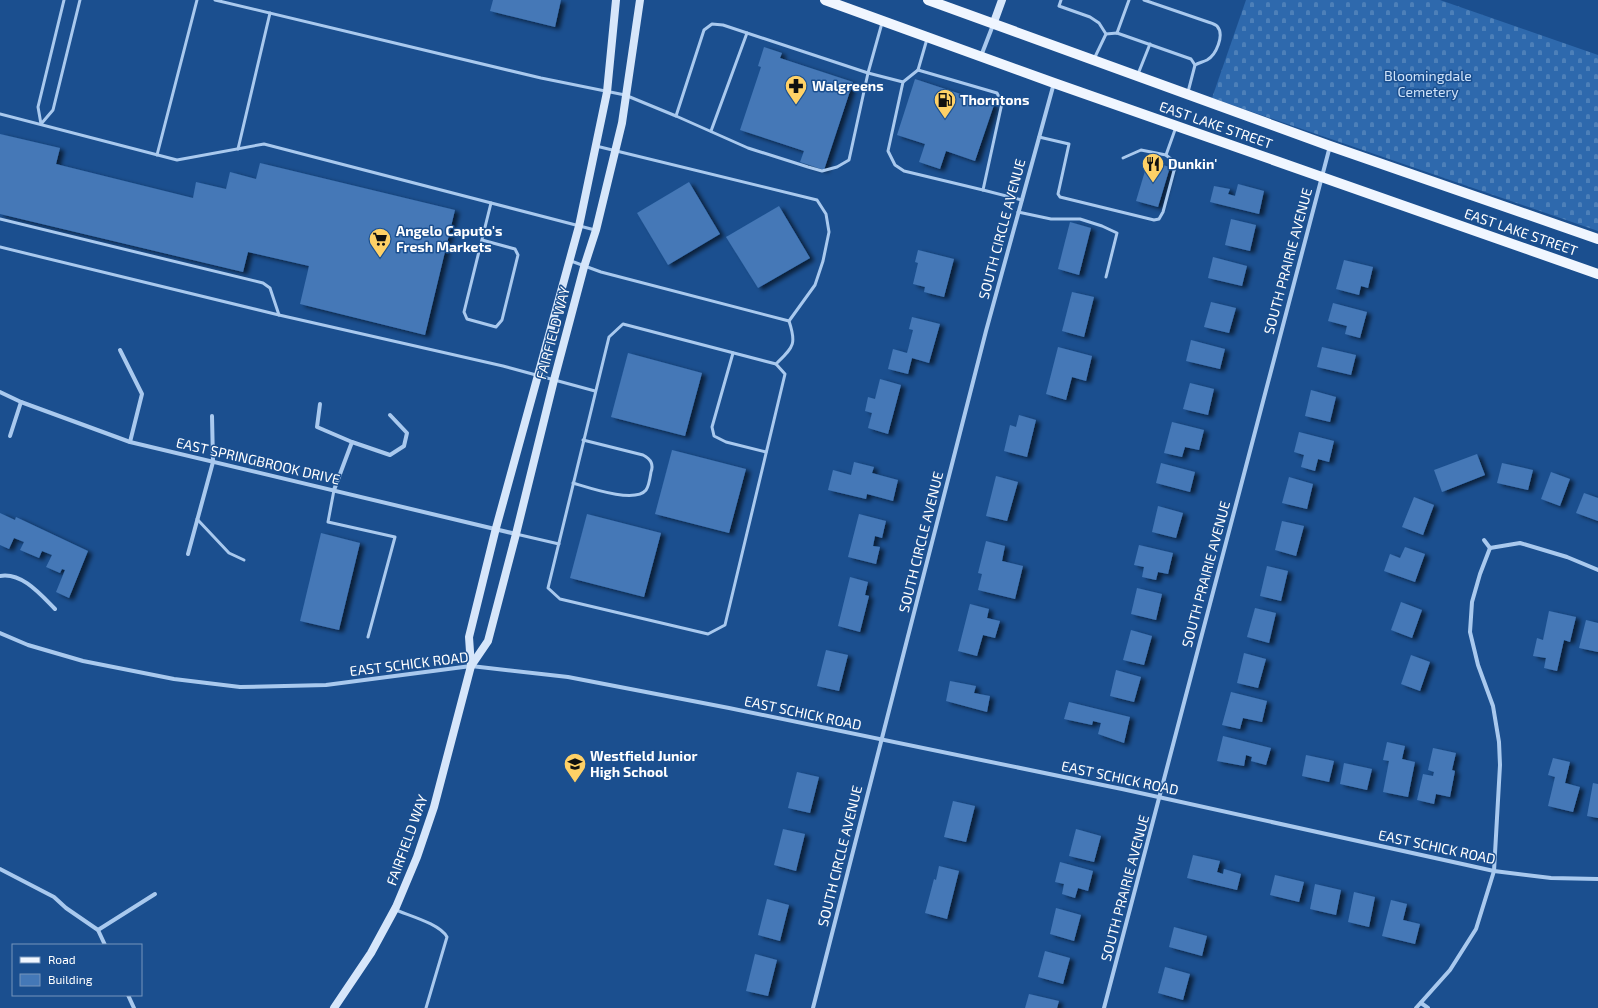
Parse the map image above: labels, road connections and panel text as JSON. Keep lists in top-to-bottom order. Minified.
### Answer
{"streets":{"main road":["EAST LAKE STREET"],"street":["SOUTH CIRCLE AVENUE","SOUTH PRAIRIE AVENUE","FAIRFIELD WAY","EAST SPRINGBROOK DRIVE","EAST SCHICK ROAD"]},"crossings":[["EAST LAKE STREET","SOUTH CIRCLE AVENUE"],["EAST LAKE STREET","SOUTH PRAIRIE AVENUE"],["SOUTH CIRCLE AVENUE","EAST SCHICK ROAD"],["SOUTH PRAIRIE AVENUE","EAST SCHICK ROAD"],["FAIRFIELD WAY","EAST SPRINGBROOK DRIVE"],["FAIRFIELD WAY","EAST SCHICK ROAD"]],"parks":["Bloomingdale Cemetery"],"places":{"pharmacy":["Walgreens"],"fuel station":["Thorntons"],"restaurant":["Dunkin'"],"supermarket":["Angelo Caputo's Fresh Markets"],"school or university":["Westfield Junior High School"]},"legend":["Road","Building"]}
